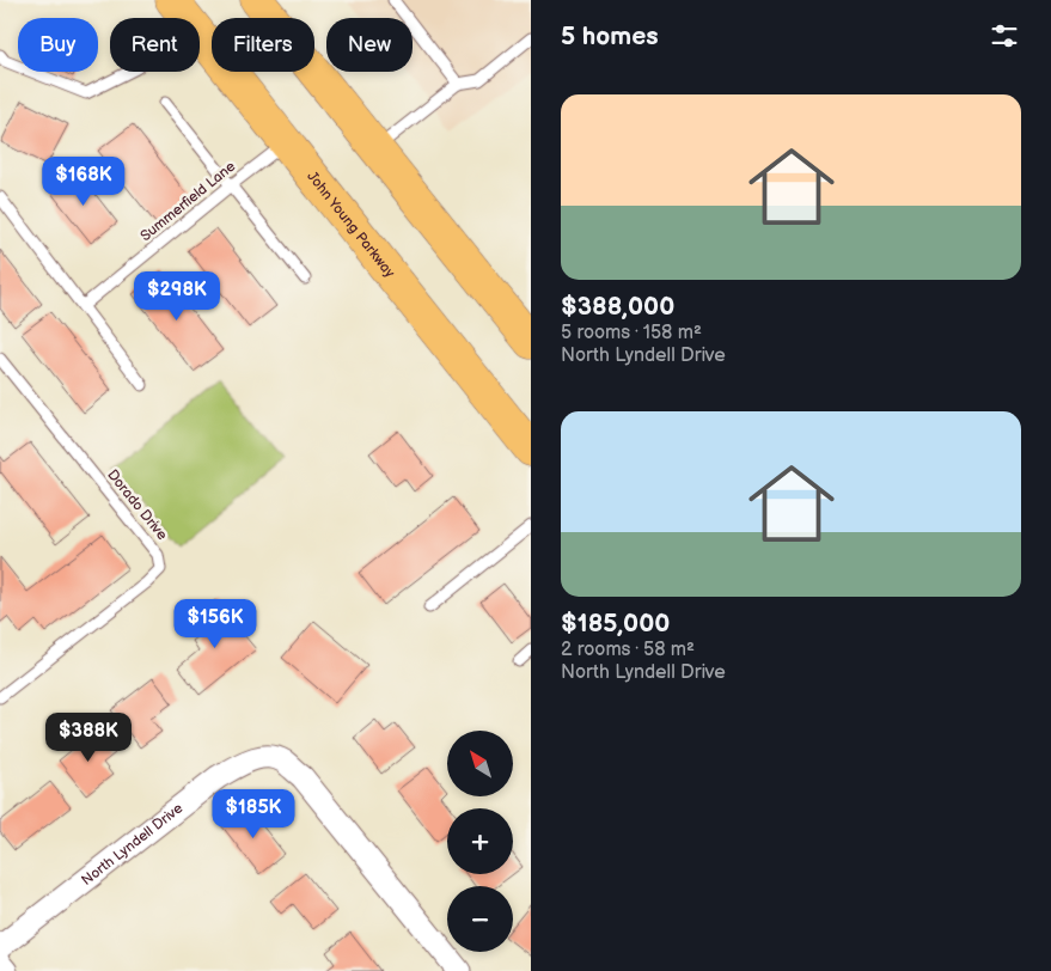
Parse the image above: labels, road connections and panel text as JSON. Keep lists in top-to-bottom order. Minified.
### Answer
{"streets":{"highway":["John Young Parkway"],"street":["North Lyndell Drive"],"lane":["Summerfield Lane","Dorado Drive"]},"crossings":[["Summerfield Lane","John Young Parkway"]],"north":"top left","page":{"heading":"5 homes","chip":["Buy","Rent","Filters","New"],"list":[{"name":"$388,000","note":"5 rooms · 158 m² · North Lyndell Drive"},{"name":"$185,000","note":"2 rooms · 58 m² · North Lyndell Drive"}],"price":["$168K","$298K","$156K","$388K","$185K"],"map_buttons":["+","−"]}}
